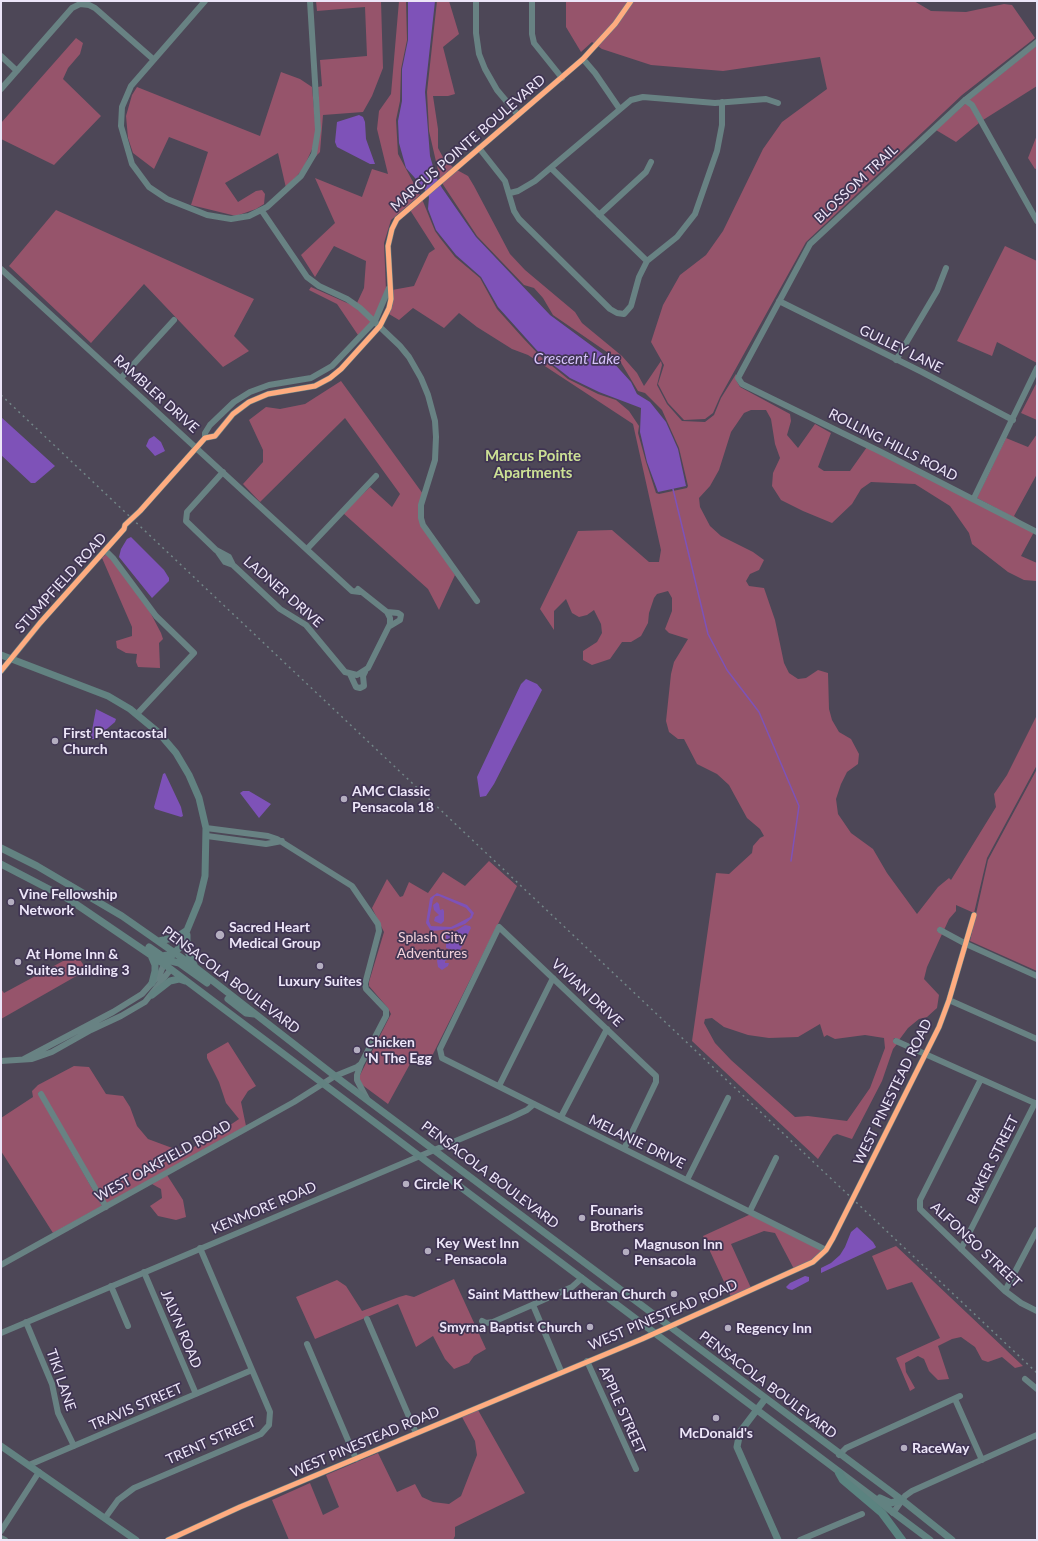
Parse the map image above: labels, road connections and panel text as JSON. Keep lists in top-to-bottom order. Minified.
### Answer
{"streets":{"main road":["PENSACOLA BOULEVARD"],"street":["MARCUS POINTE BOULEVARD","BLOSSOM TRAIL","GULLEY LANE","RAMBLER DRIVE","ROLLING HILLS ROAD","STUMPFIELD ROAD","LADNER DRIVE","VIVIAN DRIVE","WEST PINESTEAD ROAD","MELANIE DRIVE","BAKER STREET","WEST OAKFIELD ROAD","KENMORE ROAD","ALFONSO STREET","JALYN ROAD","TIKI LANE","TRAVIS STREET","APPLE STREET","TRENT STREET"]},"crossings":[["MARCUS POINTE BOULEVARD","RAMBLER DRIVE"],["MARCUS POINTE BOULEVARD","STUMPFIELD ROAD"],["BLOSSOM TRAIL","GULLEY LANE"],["BLOSSOM TRAIL","ROLLING HILLS ROAD"],["RAMBLER DRIVE","LADNER DRIVE"],["PENSACOLA BOULEVARD","WEST PINESTEAD ROAD"],["PENSACOLA BOULEVARD","WEST OAKFIELD ROAD"],["PENSACOLA BOULEVARD","KENMORE ROAD"],["VIVIAN DRIVE","MELANIE DRIVE"],["WEST PINESTEAD ROAD","MELANIE DRIVE"],["WEST PINESTEAD ROAD","APPLE STREET"],["MELANIE DRIVE","KENMORE ROAD"],["BAKER STREET","ALFONSO STREET"],["KENMORE ROAD","JALYN ROAD"],["KENMORE ROAD","TIKI LANE"],["KENMORE ROAD","TRENT STREET"],["JALYN ROAD","TRAVIS STREET"],["TIKI LANE","TRAVIS STREET"],["TRAVIS STREET","TRENT STREET"]],"districts":["Marcus Pointe Apartments"],"water":["Crescent Lake"],"parks":["Splash City Adventures"],"places":["First Pentacostal Church","AMC Classic Pensacola 18","Vine Fellowship Network","Sacred Heart Medical Group","At Home Inn & Suites Building 3","Luxury Suites","Chicken 'N The Egg","Circle K","Founaris Brothers","Key West Inn - Pensacola","Magnuson Inn Pensacola","Saint Matthew Lutheran Church","Smyrna Baptist Church","Regency Inn","McDonald's","RaceWay"]}
